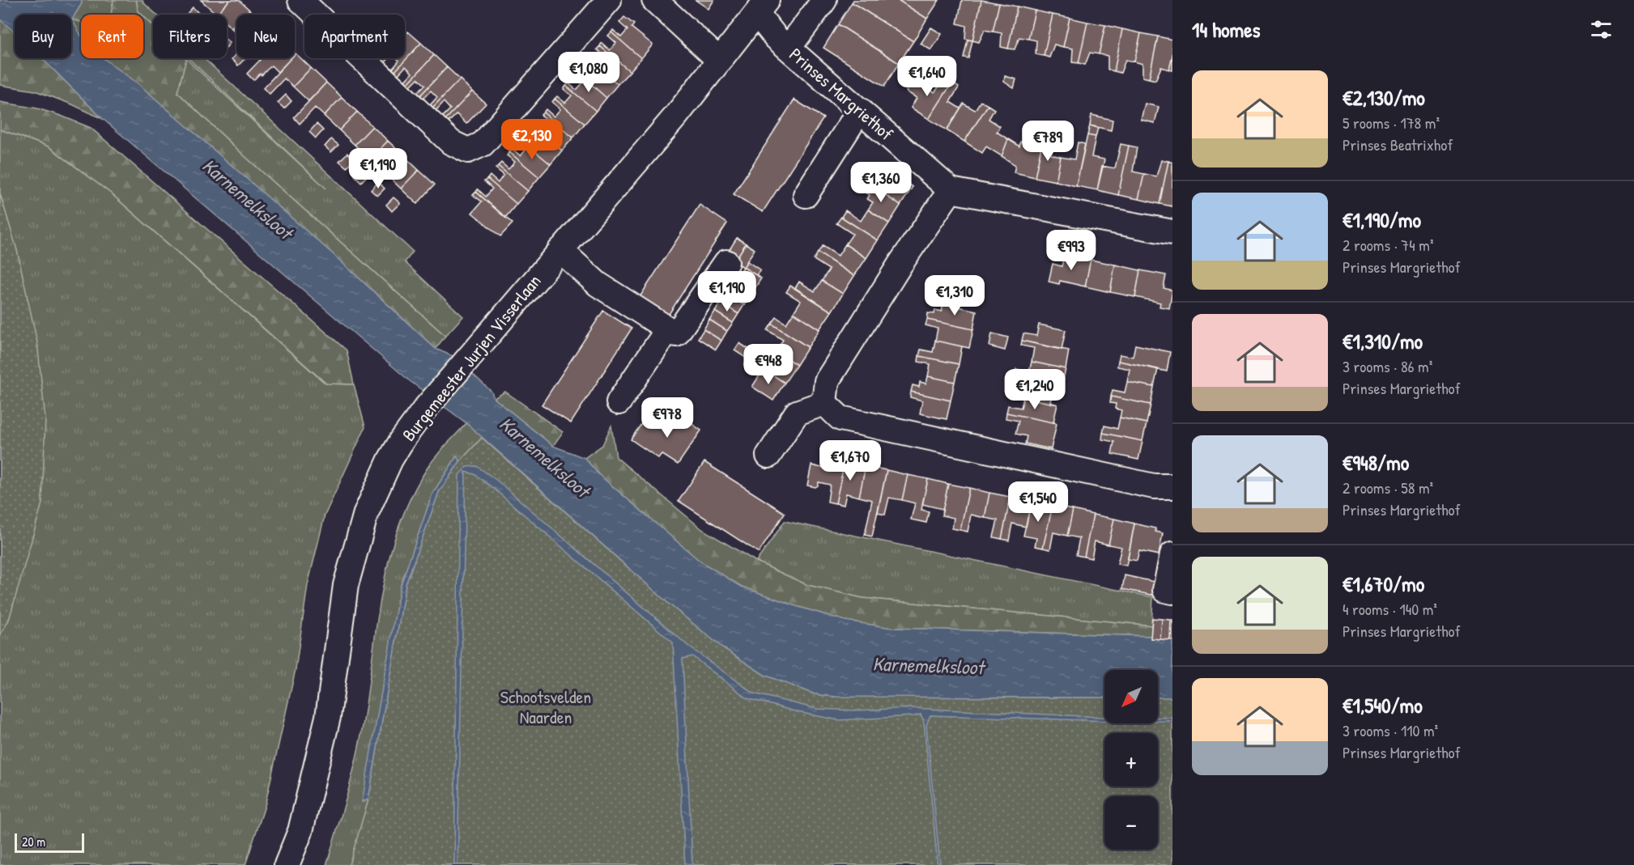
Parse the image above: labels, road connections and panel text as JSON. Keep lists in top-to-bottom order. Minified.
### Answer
{"streets":{"street":["Prinses Margriethof","Burgemeester Jurjen Visserlaan"]},"crossings":[["Prinses Margriethof","Burgemeester Jurjen Visserlaan"]],"water":["Karnemelksloot"],"parks":["Schootsvelden Naarden"],"scale_bar":"20 m","north":"bottom left","page":{"heading":"14 homes","chip":["Buy","Rent","Filters","New","Apartment"],"price":["€1,080","€1,640","€2,130","€789","€1,190","€1,360","€993","€1,190","€1,310","€948","€1,240","€978","€1,670","€1,540"],"list":[{"name":"€2,130/mo","note":"5 rooms · 178 m² · Prinses Beatrixhof"},{"name":"€1,190/mo","note":"2 rooms · 74 m² · Prinses Margriethof"},{"name":"€1,310/mo","note":"3 rooms · 86 m² · Prinses Margriethof"},{"name":"€948/mo","note":"2 rooms · 58 m² · Prinses Margriethof"},{"name":"€1,670/mo","note":"4 rooms · 140 m² · Prinses Margriethof"},{"name":"€1,540/mo","note":"3 rooms · 110 m² · Prinses Margriethof"}],"map_buttons":["+","−"],"scale":"20 m"}}
